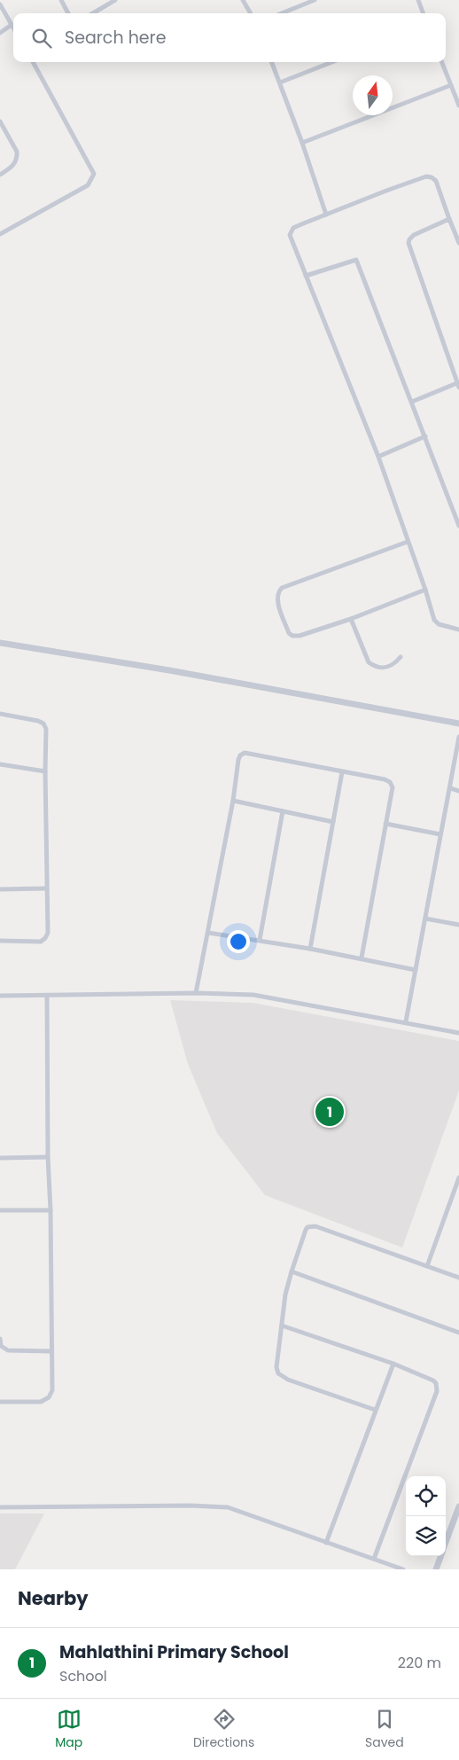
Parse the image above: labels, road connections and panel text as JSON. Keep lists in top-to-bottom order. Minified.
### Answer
{"north":"top","page":{"search":"Search here","pins":"1","heading":"Nearby","list":[{"mark":"1","name":"Mahlathini Primary School","note":"School","value":"220 m"}],"nav":["Map","Directions","Saved"]}}
